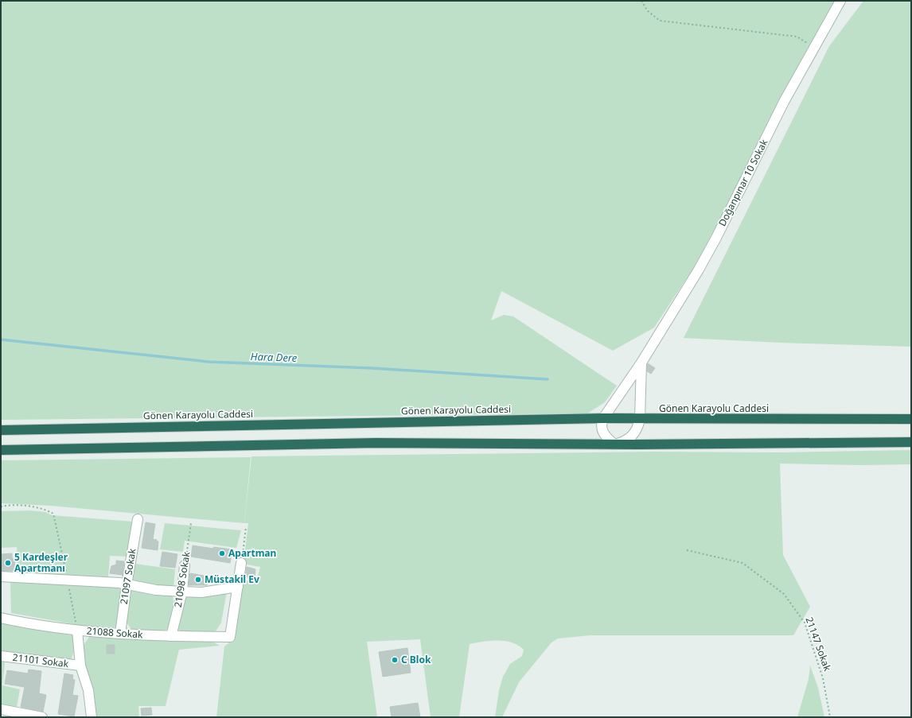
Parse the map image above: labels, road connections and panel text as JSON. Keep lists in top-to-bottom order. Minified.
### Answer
{"streets":{"highway":["Gönen Karayolu Caddesi"],"street":["Doğanpınar 10 Sokak","21097 Sokak","21098 Sokak","21088 Sokak","21101 Sokak"],"path":["21147 Sokak"]},"crossings":[["Doğanpınar 10 Sokak","Gönen Karayolu Caddesi"],["21097 Sokak","21088 Sokak"],["21098 Sokak","21088 Sokak"]],"water":["Hara Dere"],"places":["Apartman","5 Kardeşler Apartmanı","Müstakil Ev","C Blok"]}
